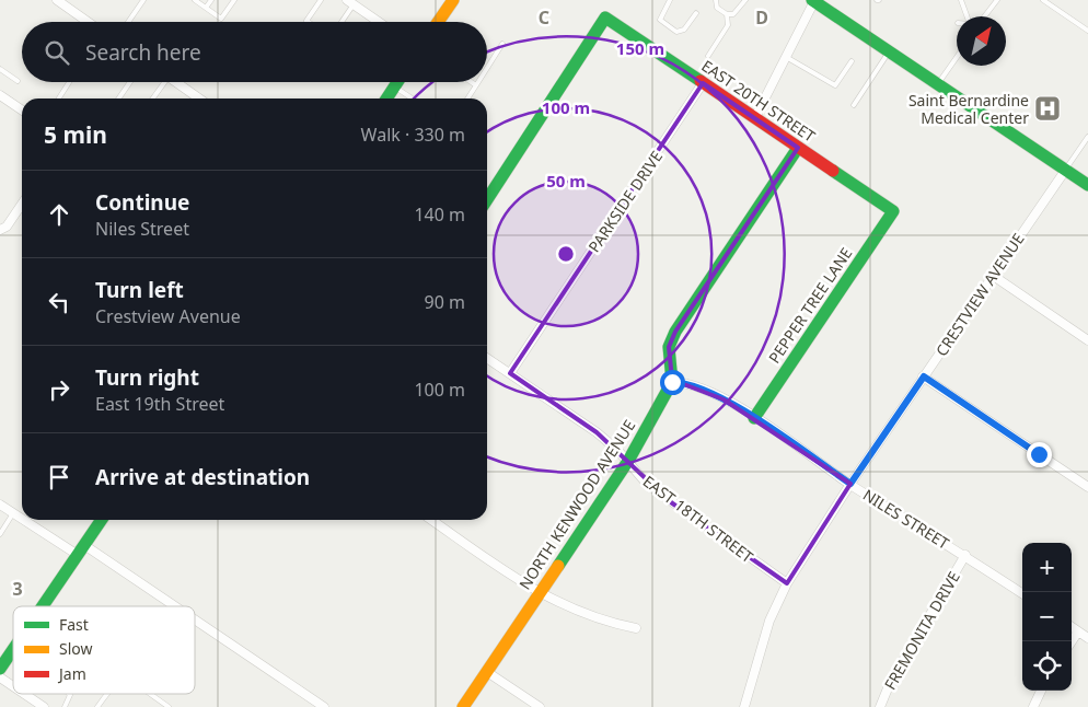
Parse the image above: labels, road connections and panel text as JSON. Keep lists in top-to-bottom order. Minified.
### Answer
{"streets":{"street":["EAST 20TH STREET","PARKSIDE DRIVE","CRESTVIEW AVENUE","PEPPER TREE LANE","NORTH KENWOOD AVENUE","EAST 18TH STREET","NILES STREET","FREMONITA DRIVE"]},"crossings":[["EAST 20TH STREET","PARKSIDE DRIVE"],["EAST 20TH STREET","PEPPER TREE LANE"],["PARKSIDE DRIVE","EAST 18TH STREET"],["CRESTVIEW AVENUE","EAST 18TH STREET"],["CRESTVIEW AVENUE","NILES STREET"],["PEPPER TREE LANE","NILES STREET"],["NORTH KENWOOD AVENUE","EAST 18TH STREET"],["NORTH KENWOOD AVENUE","NILES STREET"],["NILES STREET","FREMONITA DRIVE"]],"places":{"hospital":["Saint Bernardine Medical Center"]},"legend":["Fast","Slow","Jam"],"north":"top right","page":{"search":"Search here","heading":["5 min","Walk · 330 m"],"list":[["Continue","Niles Street","140 m"],["Turn left","Crestview Avenue","90 m"],["Turn right","East 19th Street","100 m"],"Arrive at destination"],"map_buttons":["+","−"]},"grid":{"columns":["C","D"],"rows":["3"]},"rings":["150 m","100 m","50 m"]}
